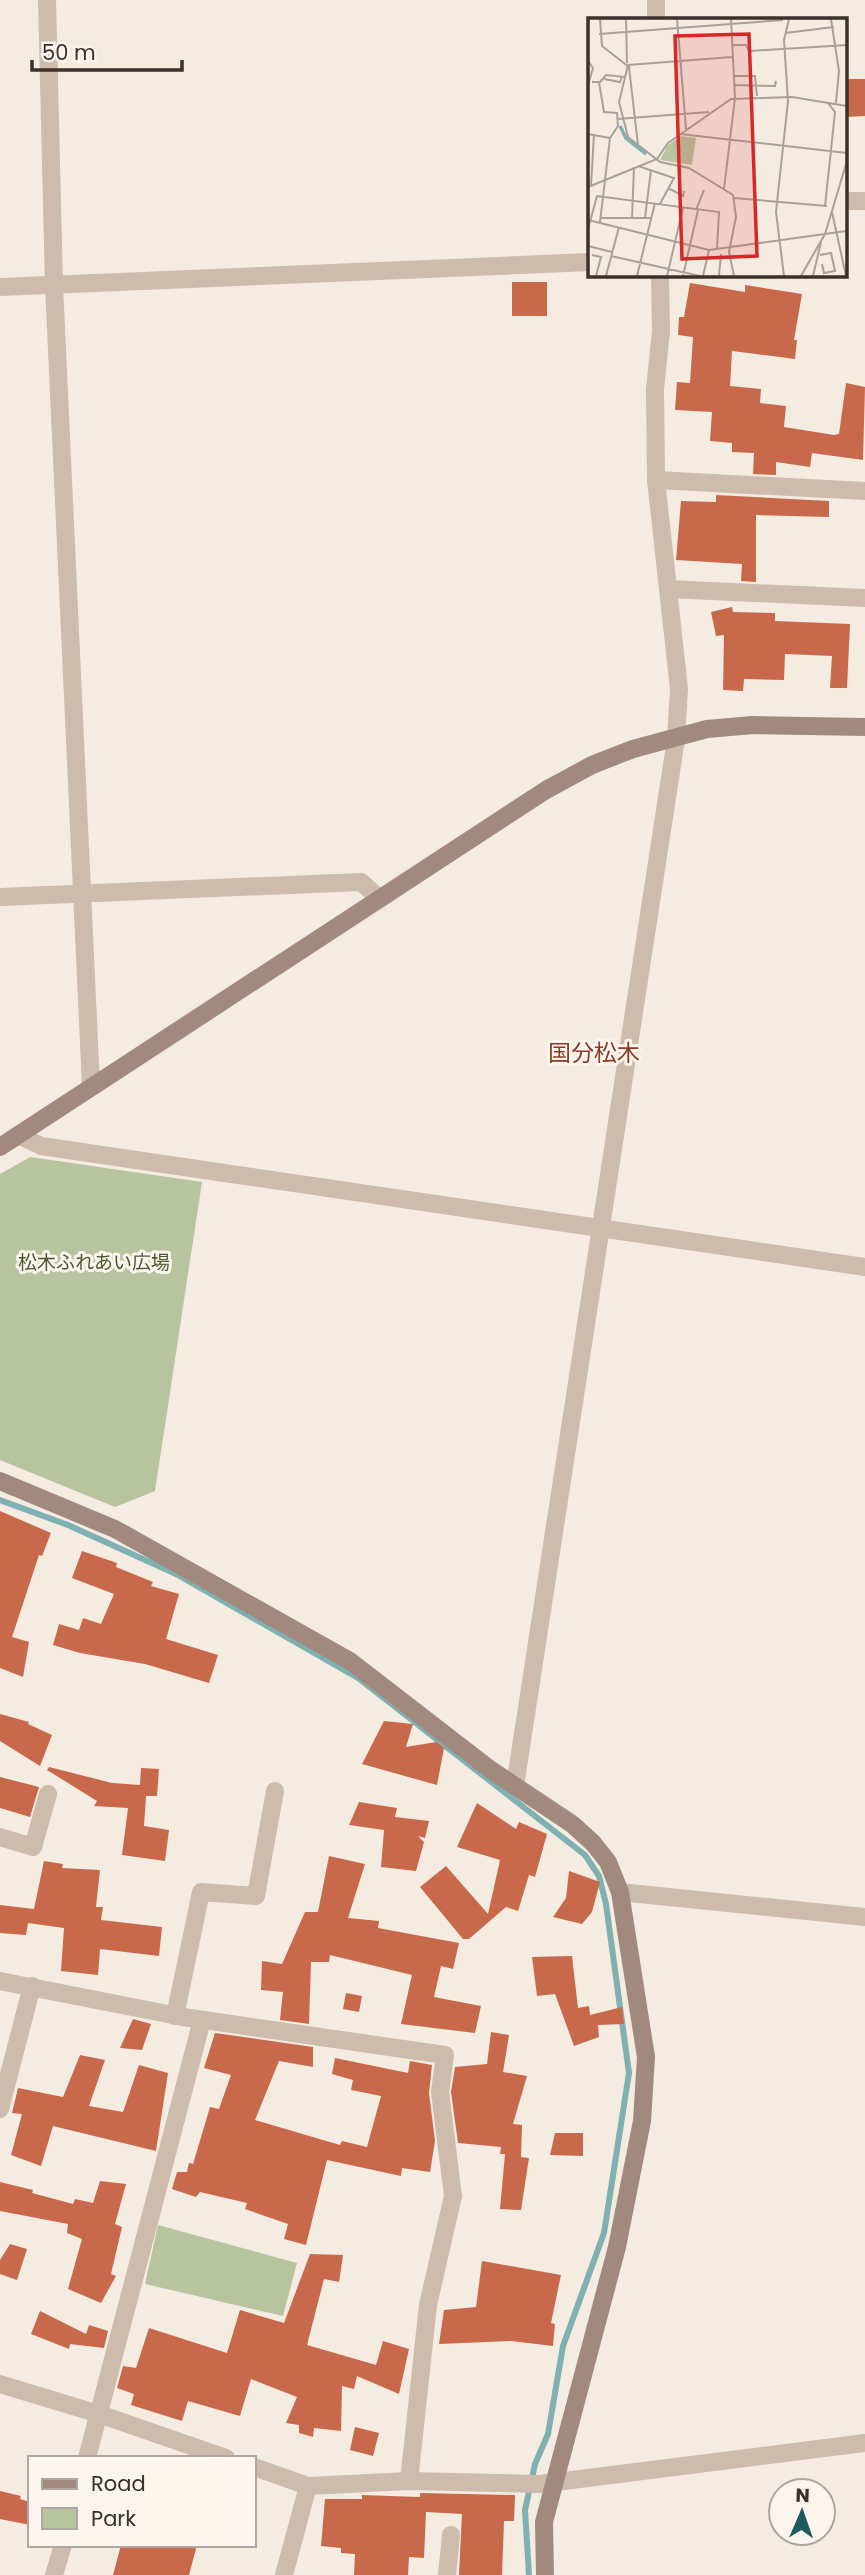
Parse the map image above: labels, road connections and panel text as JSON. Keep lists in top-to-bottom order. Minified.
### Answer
{"districts":["国分松木"],"parks":["松木ふれあい広場"],"legend":["Road","Park"],"scale_bar":"50 m","north":"top"}
